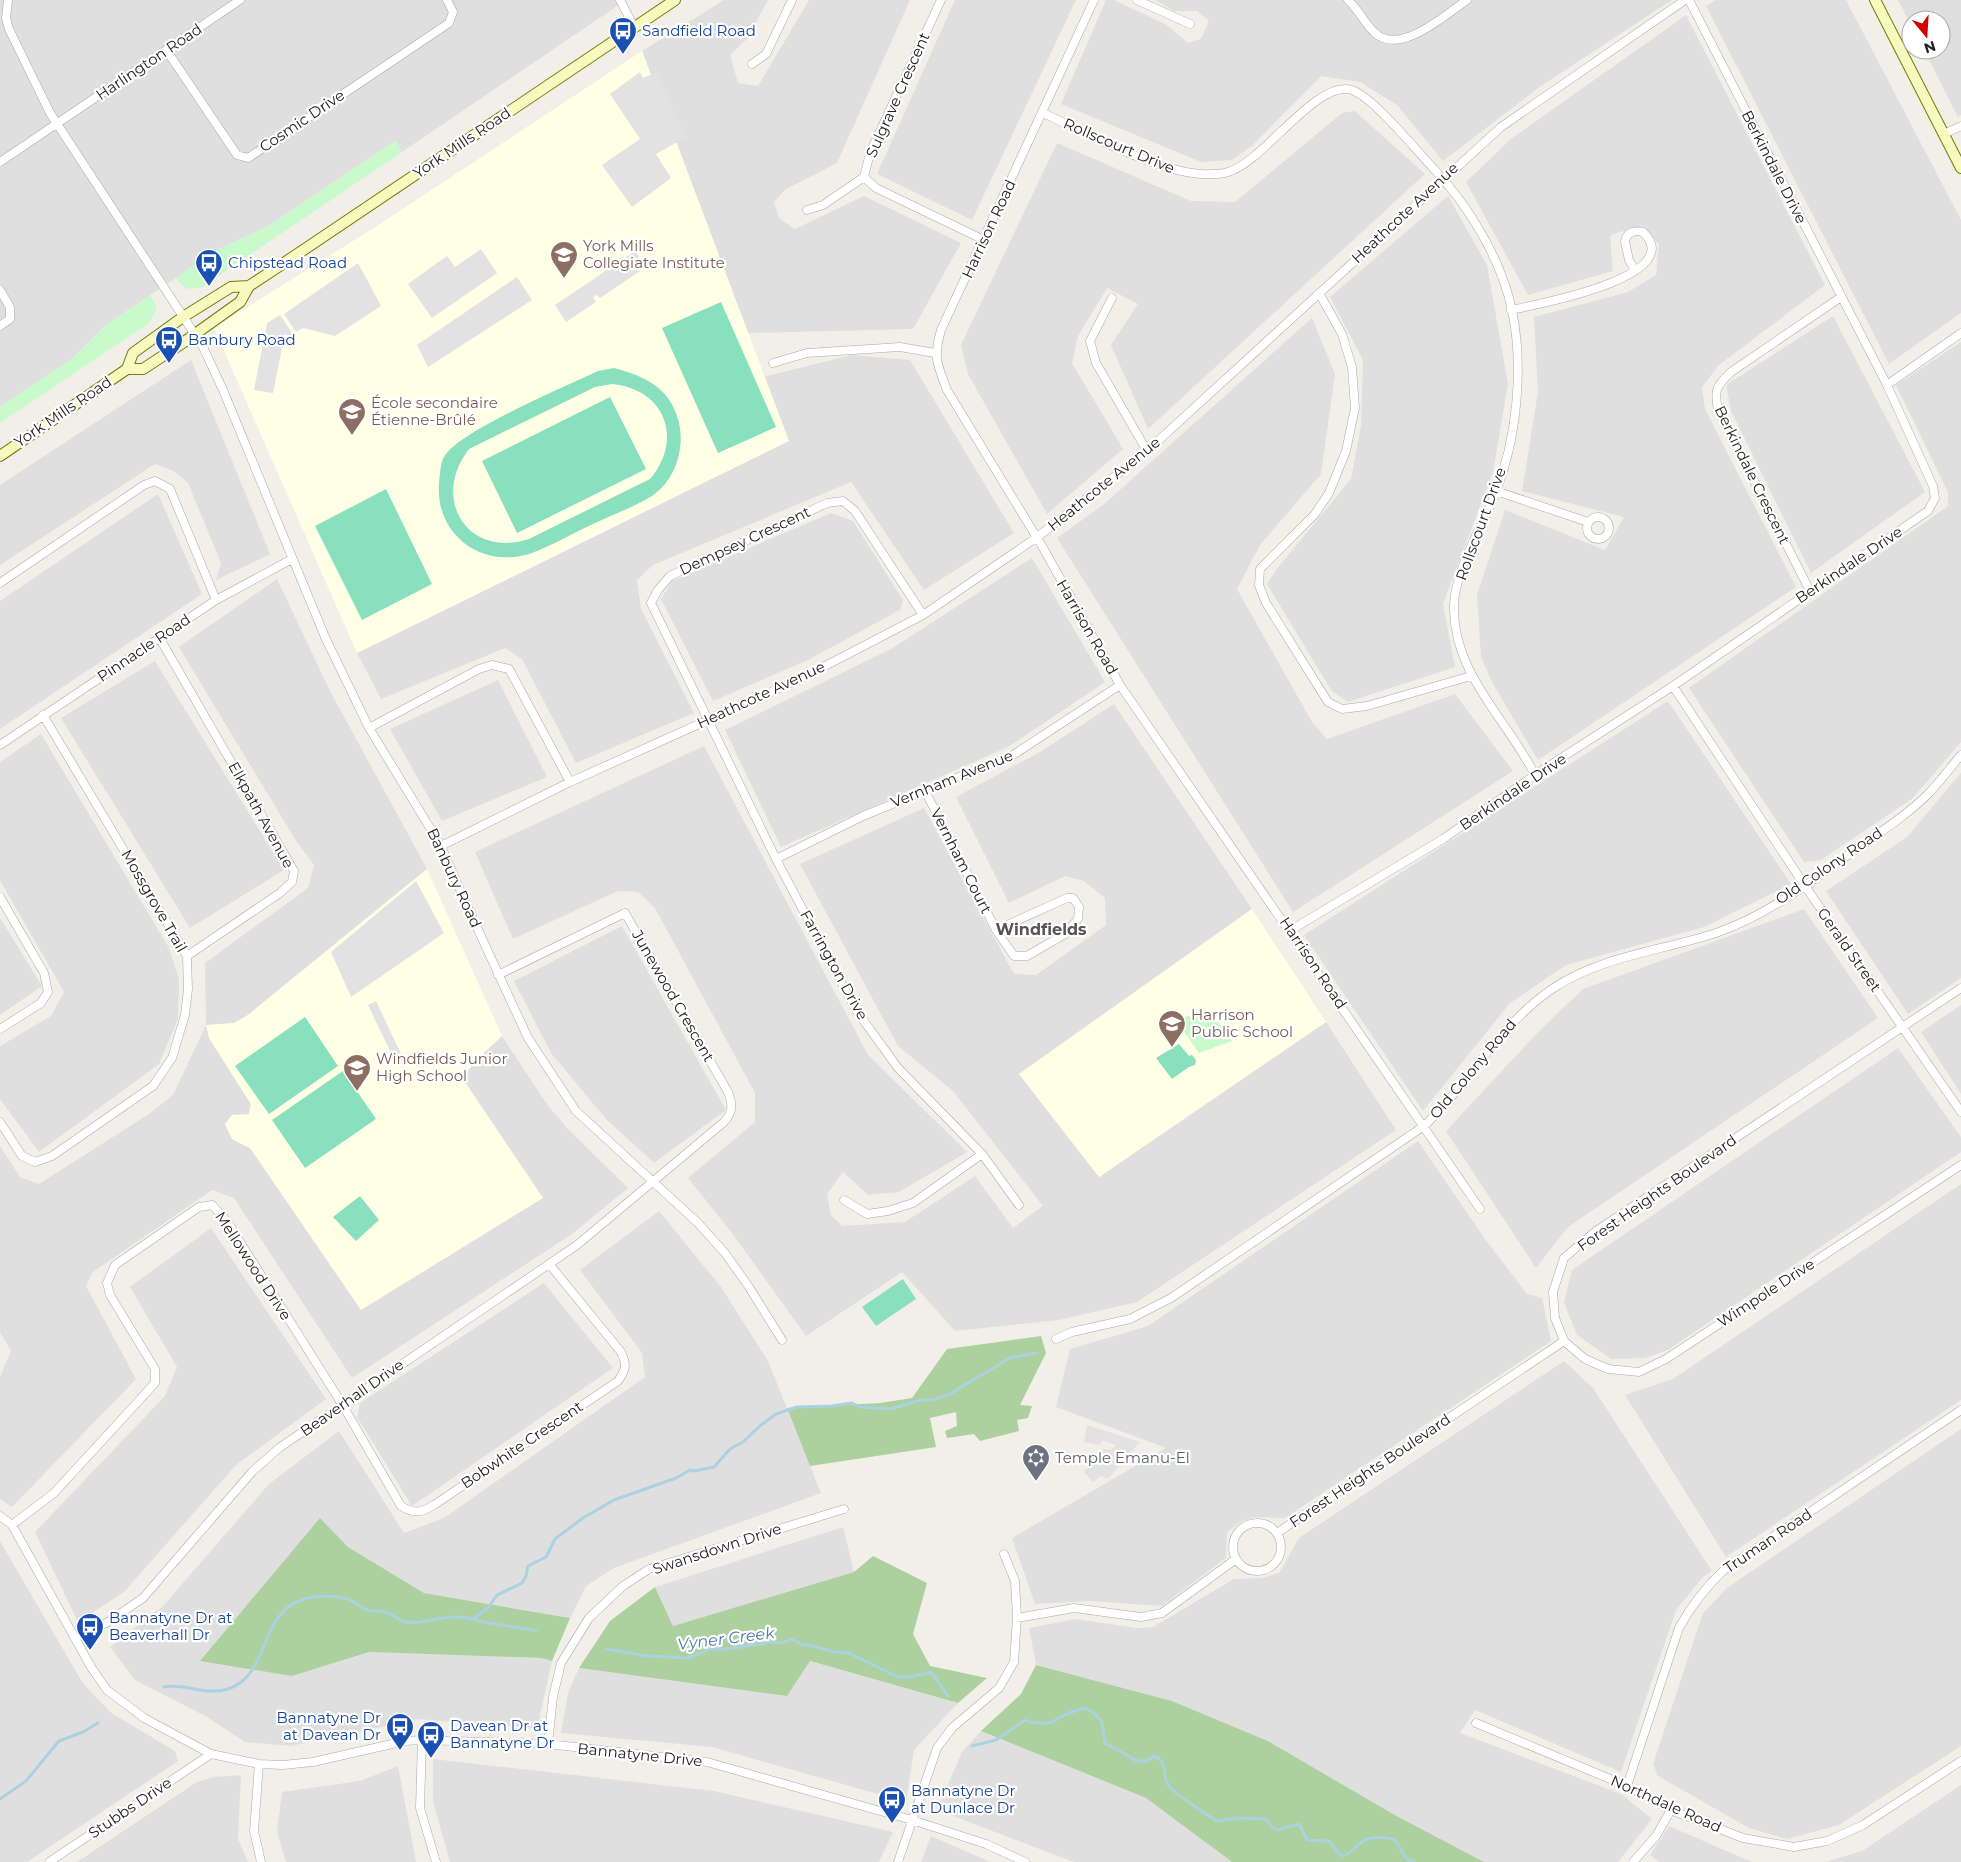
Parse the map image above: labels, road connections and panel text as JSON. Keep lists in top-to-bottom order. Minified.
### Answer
{"streets":{"main road":["York Mills Road"],"street":["Harlington Road","Sulgrave Crescent","Cosmic Drive","Rollscourt Drive","Berkindale Drive","Heathcote Avenue","Harrison Road","Berkindale Crescent","Dempsey Crescent","Pinnacle Road","Vernham Avenue","Elkpath Avenue","Vernham Court","Old Colony Road","Banbury Road","Mossgrove Trail","Gerald Street","Farrington Drive","Junewood Crescent","Forest Heights Boulevard","Mellowood Drive","Wimpole Drive","Beaverhall Drive","Bobwhite Crescent","Truman Road","Swansdown Drive","Bannatyne Drive","Northdale Road","Stubbs Drive"]},"crossings":[["Harlington Road","Cosmic Drive"],["Sulgrave Crescent","Harrison Road"],["York Mills Road","Banbury Road"],["Rollscourt Drive","Berkindale Drive"],["Rollscourt Drive","Heathcote Avenue"],["Rollscourt Drive","Harrison Road"],["Berkindale Drive","Heathcote Avenue"],["Berkindale Drive","Harrison Road"],["Berkindale Drive","Berkindale Crescent"],["Berkindale Drive","Gerald Street"],["Heathcote Avenue","Harrison Road"],["Heathcote Avenue","Dempsey Crescent"],["Heathcote Avenue","Banbury Road"],["Heathcote Avenue","Farrington Drive"],["Harrison Road","Vernham Avenue"],["Harrison Road","Old Colony Road"],["Dempsey Crescent","Farrington Drive"],["Pinnacle Road","Elkpath Avenue"],["Pinnacle Road","Banbury Road"],["Pinnacle Road","Mossgrove Trail"],["Vernham Avenue","Vernham Court"],["Vernham Avenue","Farrington Drive"],["Elkpath Avenue","Mossgrove Trail"],["Old Colony Road","Gerald Street"],["Banbury Road","Junewood Crescent"],["Banbury Road","Beaverhall Drive"],["Gerald Street","Forest Heights Boulevard"],["Junewood Crescent","Beaverhall Drive"],["Forest Heights Boulevard","Wimpole Drive"],["Mellowood Drive","Beaverhall Drive"],["Mellowood Drive","Bobwhite Crescent"],["Mellowood Drive","Bannatyne Drive"],["Beaverhall Drive","Bobwhite Crescent"],["Beaverhall Drive","Bannatyne Drive"],["Truman Road","Northdale Road"],["Swansdown Drive","Bannatyne Drive"],["Bannatyne Drive","Stubbs Drive"]],"districts":["Windfields"],"water":["Vyner Creek"],"places":{"bus stop":["Sandfield Road","Chipstead Road","Banbury Road","Bannatyne Dr at Beaverhall Dr","Bannatyne Dr at Davean Dr","Davean Dr at Bannatyne Dr","Bannatyne Dr at Dunlace Dr"],"school or university":["York Mills Collegiate Institute","École secondaire Étienne-Brûlé","Harrison Public School","Windfields Junior High School"],"synagogue":["Temple Emanu-El"]},"north":"bottom"}
